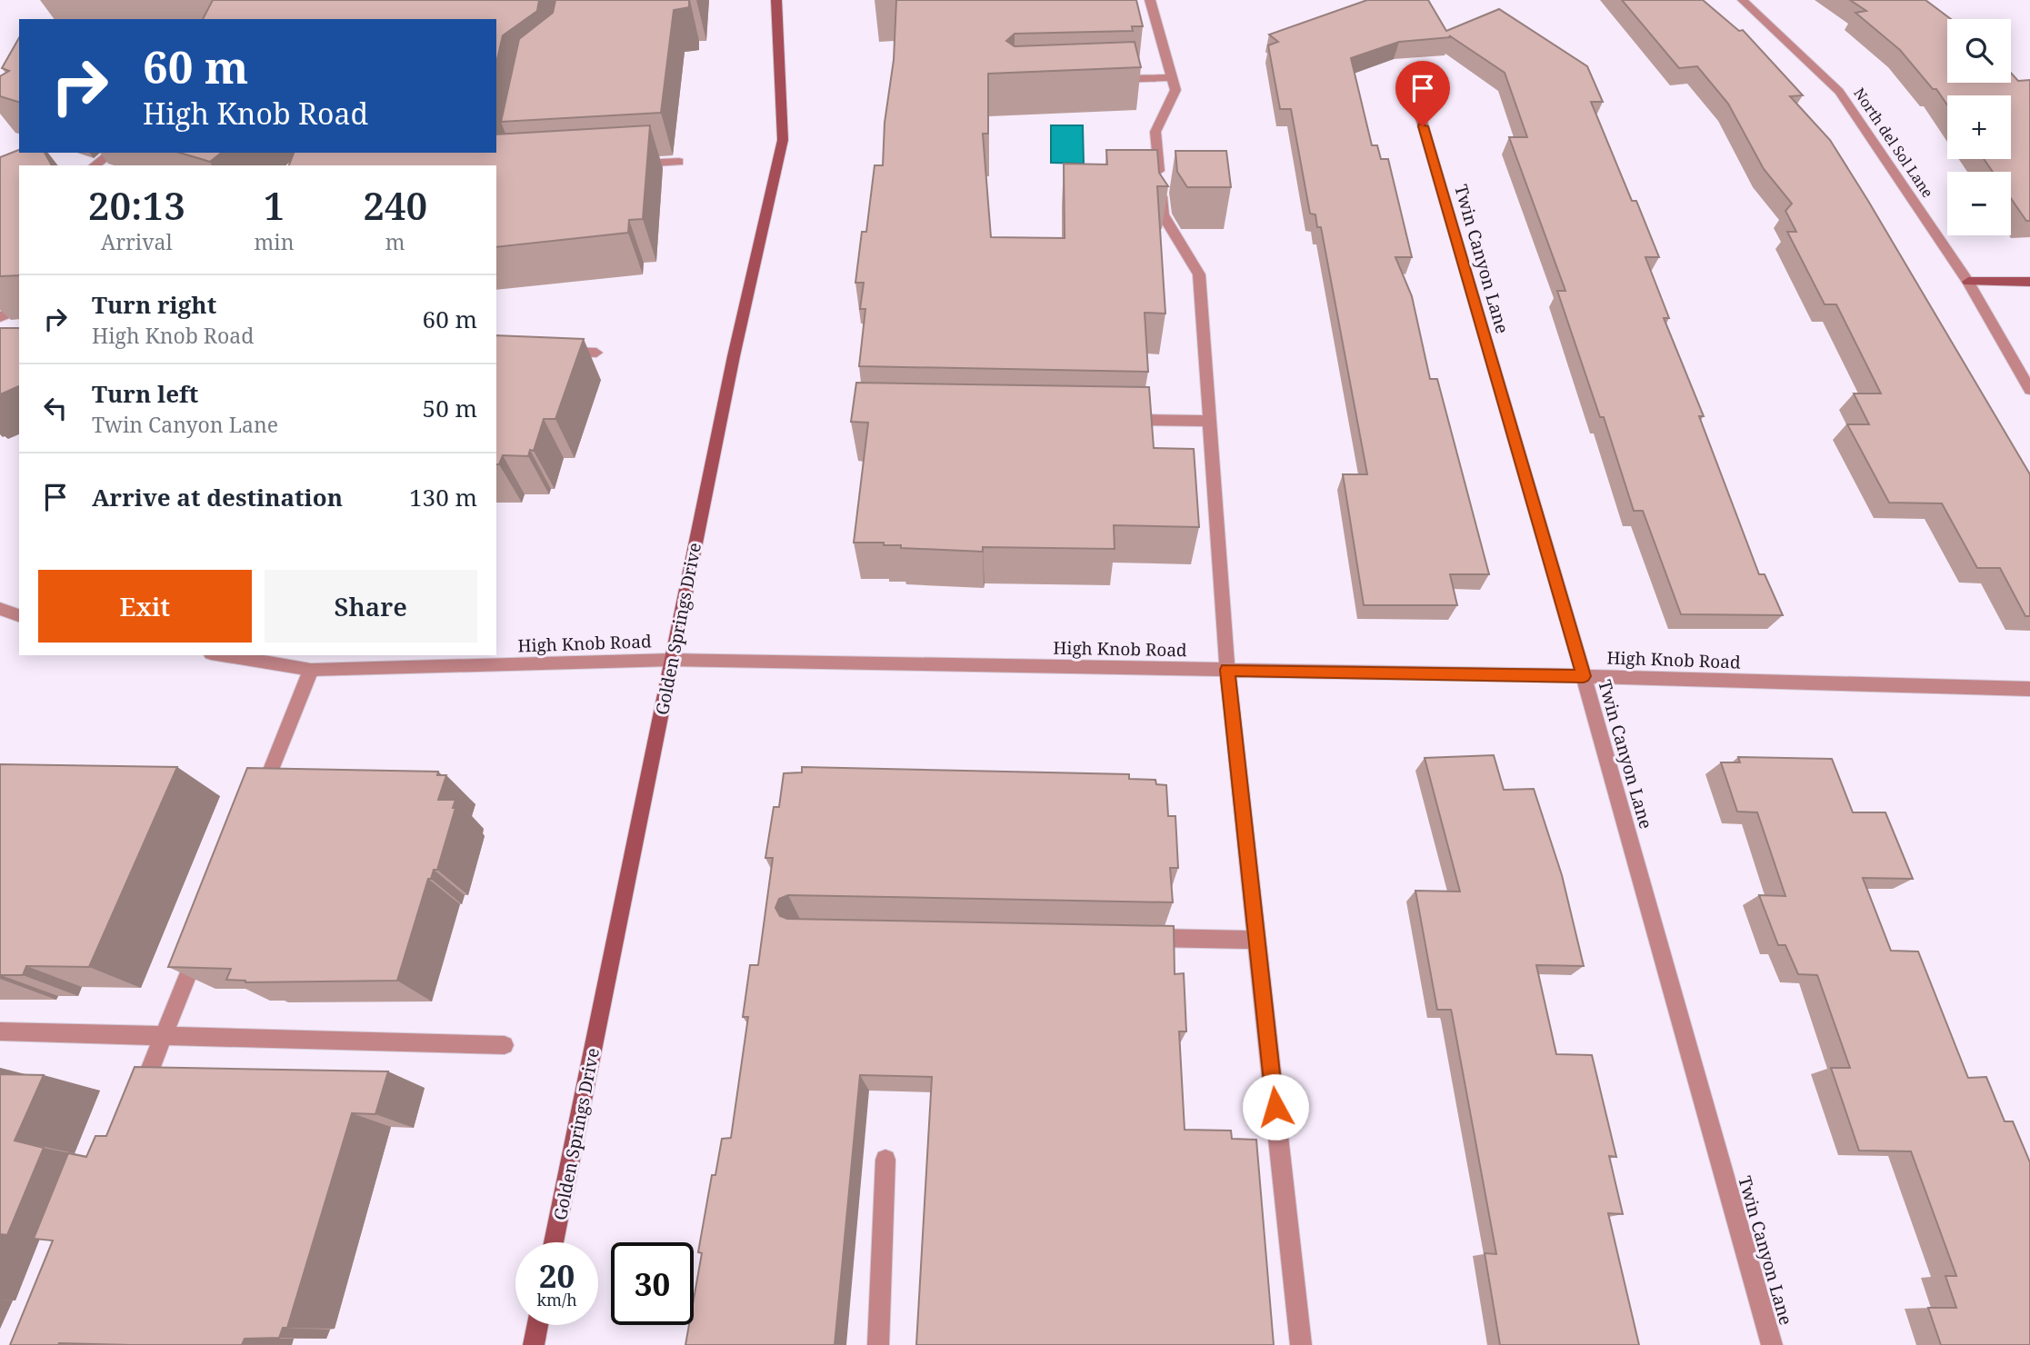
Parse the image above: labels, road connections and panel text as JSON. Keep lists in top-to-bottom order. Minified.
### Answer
{"streets":{"main road":["Golden Springs Drive"],"street":["North del Sol Lane","Twin Canyon Lane","High Knob Road"]},"crossings":[["Twin Canyon Lane","High Knob Road"],["Golden Springs Drive","High Knob Road"]],"page":{"map_buttons":["+","−"],"turn":["60 m","High Knob Road"],"eta":["20:13","Arrival","1","min","240","m"],"list":[{"name":"Turn right","note":"High Knob Road","value":"60 m"},{"name":"Turn left","note":"Twin Canyon Lane","value":"50 m"},{"name":"Arrive at destination","value":"130 m"}],"buttons":["Exit","Share"],"speed":"20 km/h","limit":"30"}}
